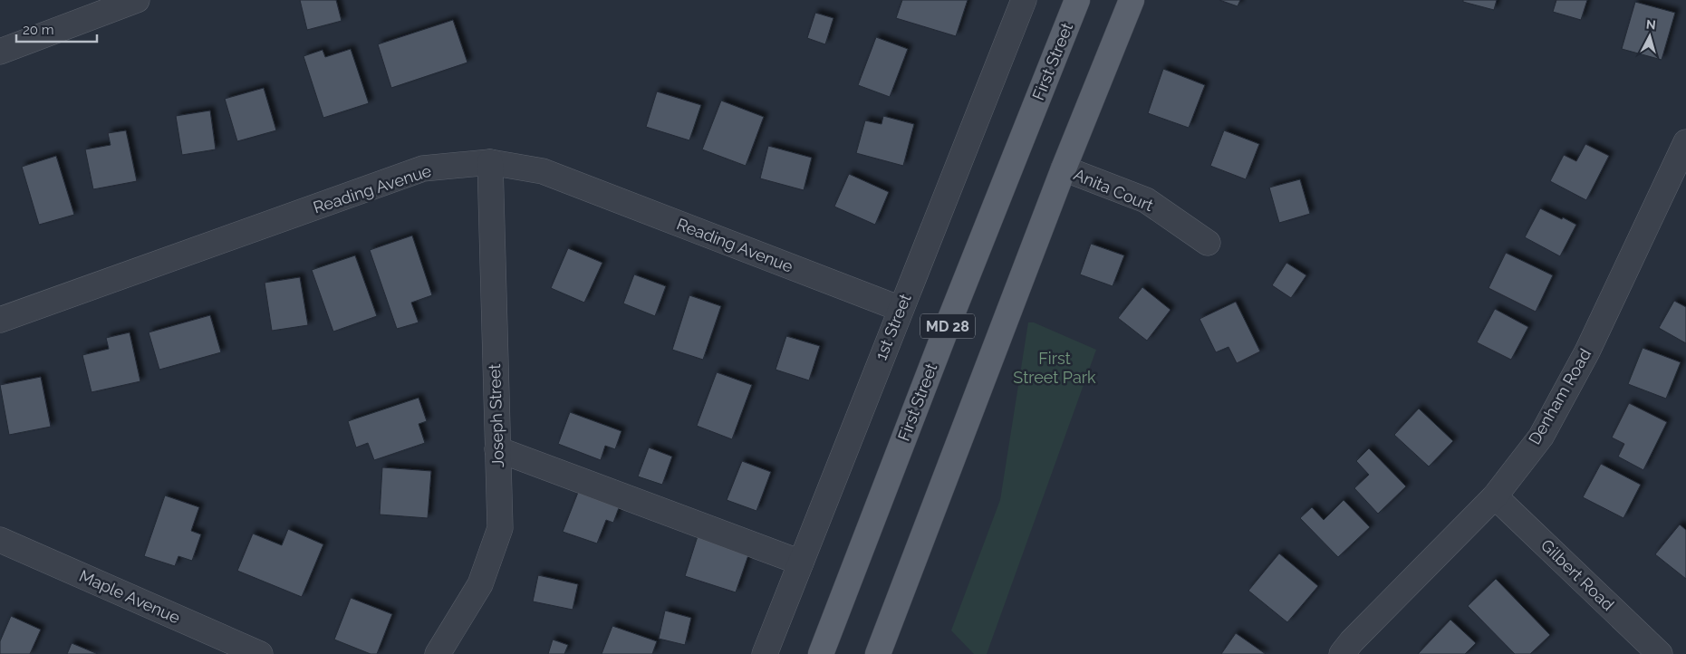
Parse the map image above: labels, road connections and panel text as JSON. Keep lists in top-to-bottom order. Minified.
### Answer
{"streets":{"main road":["First Street","MD 28"],"street":["Reading Avenue","Anita Court","1st Street","Denham Road","Joseph Street","Gilbert Road","Maple Avenue"]},"crossings":[["Reading Avenue","1st Street"],["Reading Avenue","Joseph Street"],["Anita Court","MD 28"],["Denham Road","Gilbert Road"]],"parks":["First Street Park"],"scale_bar":"20 m","north":"top"}
